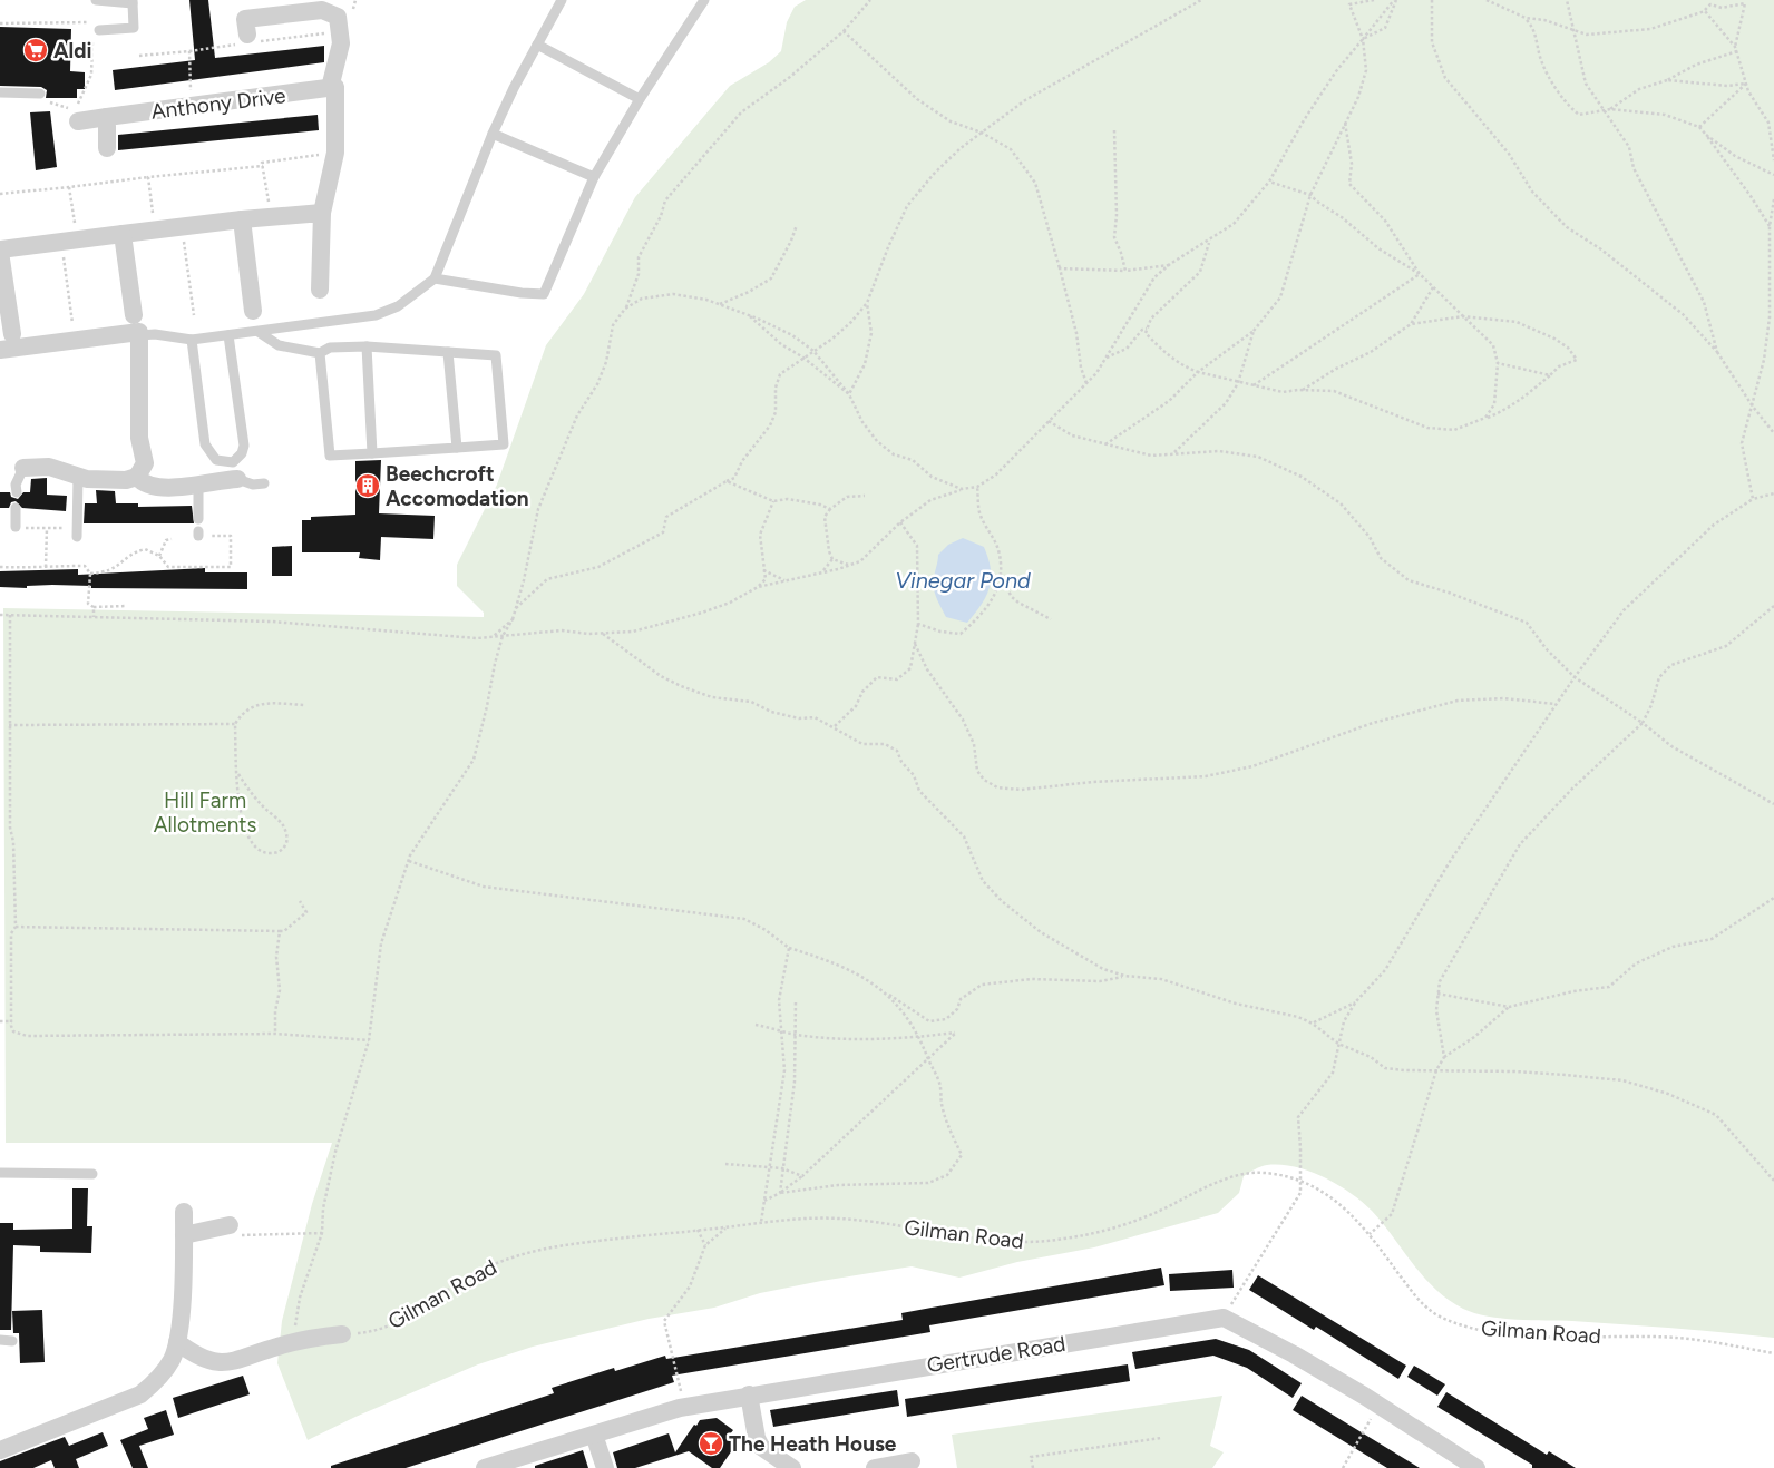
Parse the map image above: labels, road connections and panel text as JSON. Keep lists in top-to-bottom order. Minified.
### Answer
{"streets":{"street":["Anthony Drive","Gertrude Road"],"path":["Gilman Road"]},"water":["Vinegar Pond"],"parks":["Hill Farm Allotments"],"places":{"supermarket":["Aldi"],"building":["Beechcroft Accomodation"],"bar":["The Heath House"]}}
